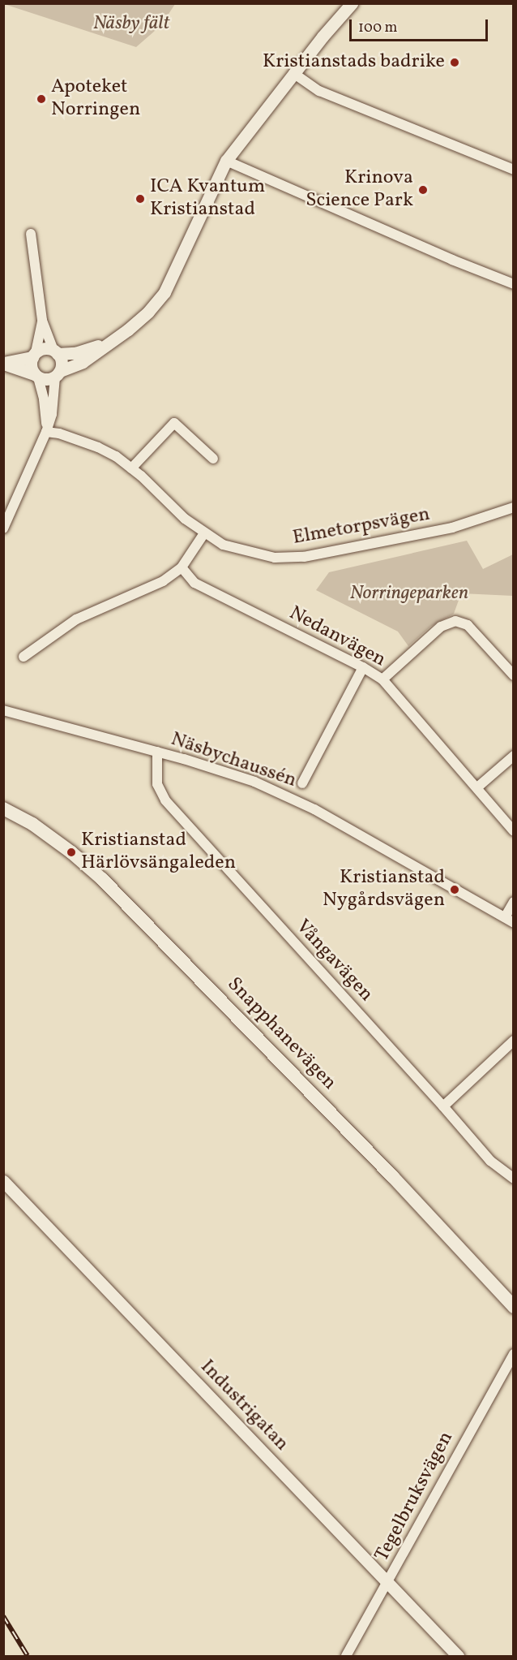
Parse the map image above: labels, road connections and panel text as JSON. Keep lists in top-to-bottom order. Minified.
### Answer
{"streets":{"main road":["Snapphanevägen"],"street":["Elmetorpsvägen","Nedanvägen","Näsbychaussén","Vångavägen","Industrigatan","Tegelbruksvägen"]},"crossings":[["Näsbychaussén","Vångavägen"],["Industrigatan","Tegelbruksvägen"]],"parks":["Näsby fält","Norringeparken"],"places":["Kristianstads badrike","Apoteket Norringen","Krinova Science Park","ICA Kvantum Kristianstad","Kristianstad Härlövsängaleden","Kristianstad Nygårdsvägen"],"scale_bar":"100 m"}
